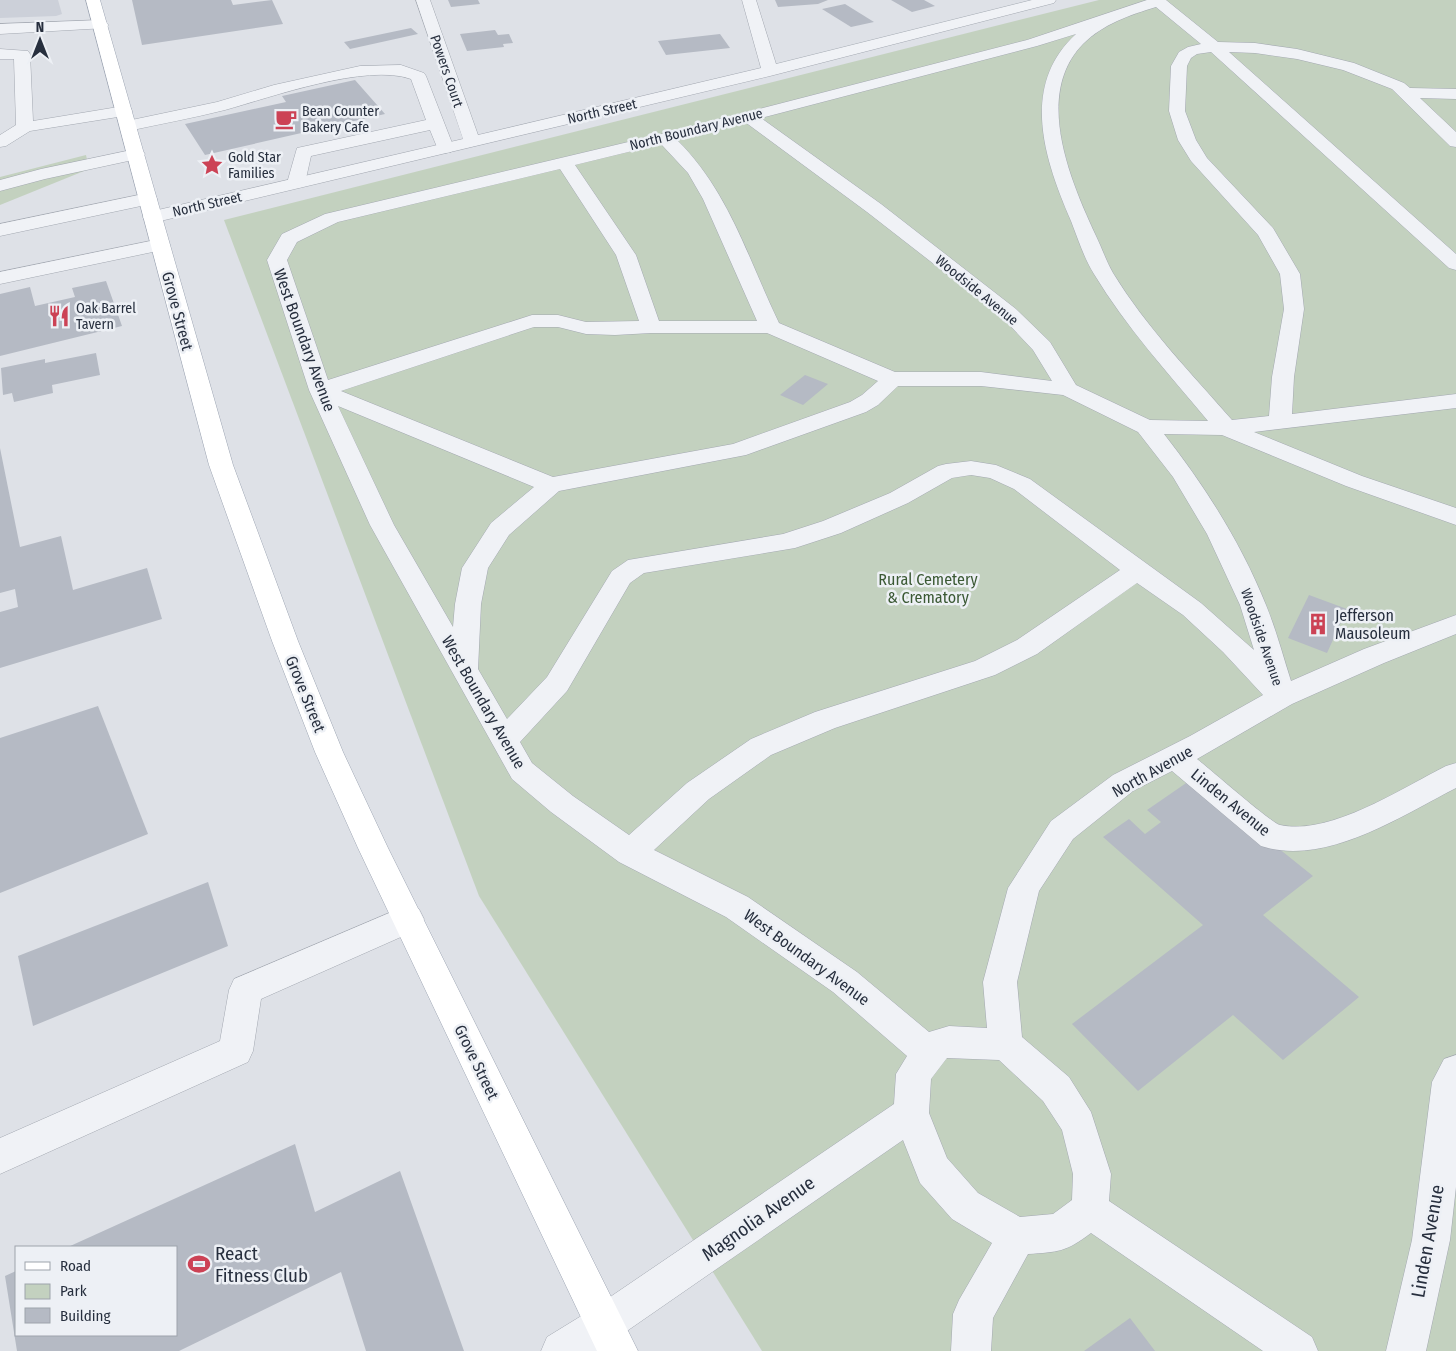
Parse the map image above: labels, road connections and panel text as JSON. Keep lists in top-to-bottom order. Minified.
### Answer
{"streets":{"main road":["Grove Street"],"street":["Powers Court","North Street","North Boundary Avenue","Woodside Avenue","West Boundary Avenue","North Avenue","Linden Avenue","Magnolia Avenue"]},"crossings":[["Powers Court","North Street"],["North Street","Grove Street"],["North Boundary Avenue","Woodside Avenue"],["North Boundary Avenue","West Boundary Avenue"],["Woodside Avenue","North Avenue"],["Grove Street","Magnolia Avenue"],["North Avenue","Linden Avenue"]],"parks":["Rural Cemetery & Crematory"],"places":{"cafe":["Bean Counter Bakery Cafe"],"place":["Gold Star Families"],"restaurant":["Oak Barrel Tavern"],"building":["Jefferson Mausoleum"],"sports":["React Fitness Club"]},"legend":["Road","Park","Building"],"north":"top"}
